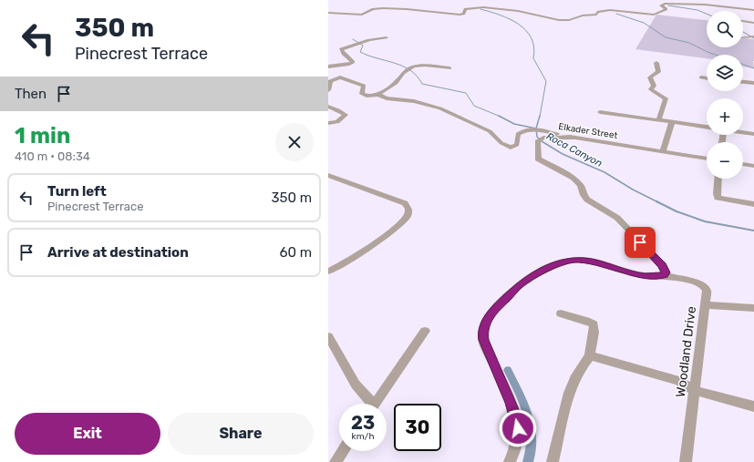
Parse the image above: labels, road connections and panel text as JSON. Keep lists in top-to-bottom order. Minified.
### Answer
{"streets":{"street":["Elkader Street","Woodland Drive"]},"water":["Roca Canyon"],"page":{"turn":["350 m","Pinecrest Terrace"],"map_buttons":["+","−"],"then":"Then","heading":["1 min","410 m · 08:34"],"list":[{"name":"Turn left","note":"Pinecrest Terrace","value":"350 m"},{"name":"Arrive at destination","value":"60 m"}],"speed":"23 km/h","limit":"30","buttons":["Exit","Share"]}}
